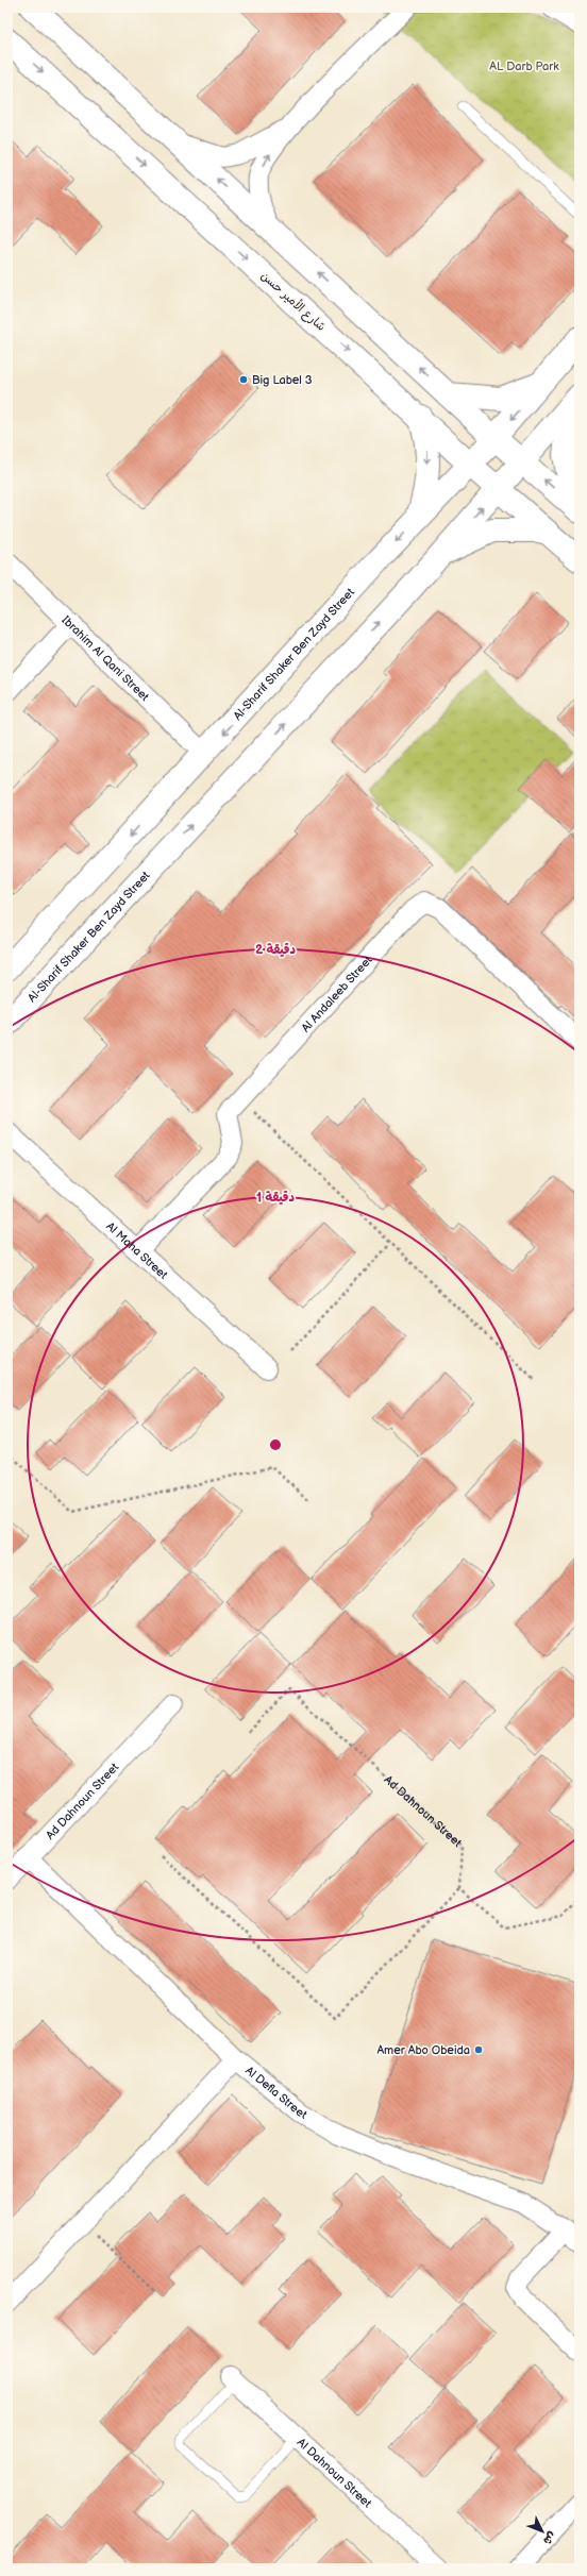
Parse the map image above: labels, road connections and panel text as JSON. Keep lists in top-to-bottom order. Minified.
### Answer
{"streets":{"main road":["شارع الأمير حسن","Al-Sharif Shaker Ben Zayd Street"],"street":["Ibrahim Al Qani Street","Al Andaleeb Street","Al Maha Street","Ad Dahnoun Street","Al Defla Street","Al Dahnoun Street"]},"crossings":[["شارع الأمير حسن","Al-Sharif Shaker Ben Zayd Street"],["Al-Sharif Shaker Ben Zayd Street","Ibrahim Al Qani Street"],["Al Andaleeb Street","Al Maha Street"],["Ad Dahnoun Street","Al Defla Street"]],"parks":["AL Darb Park"],"places":["Big Label 3","Amer Abo Obeida"],"north":"bottom right","rings":["2 دقيقة","1 دقيقة"]}
